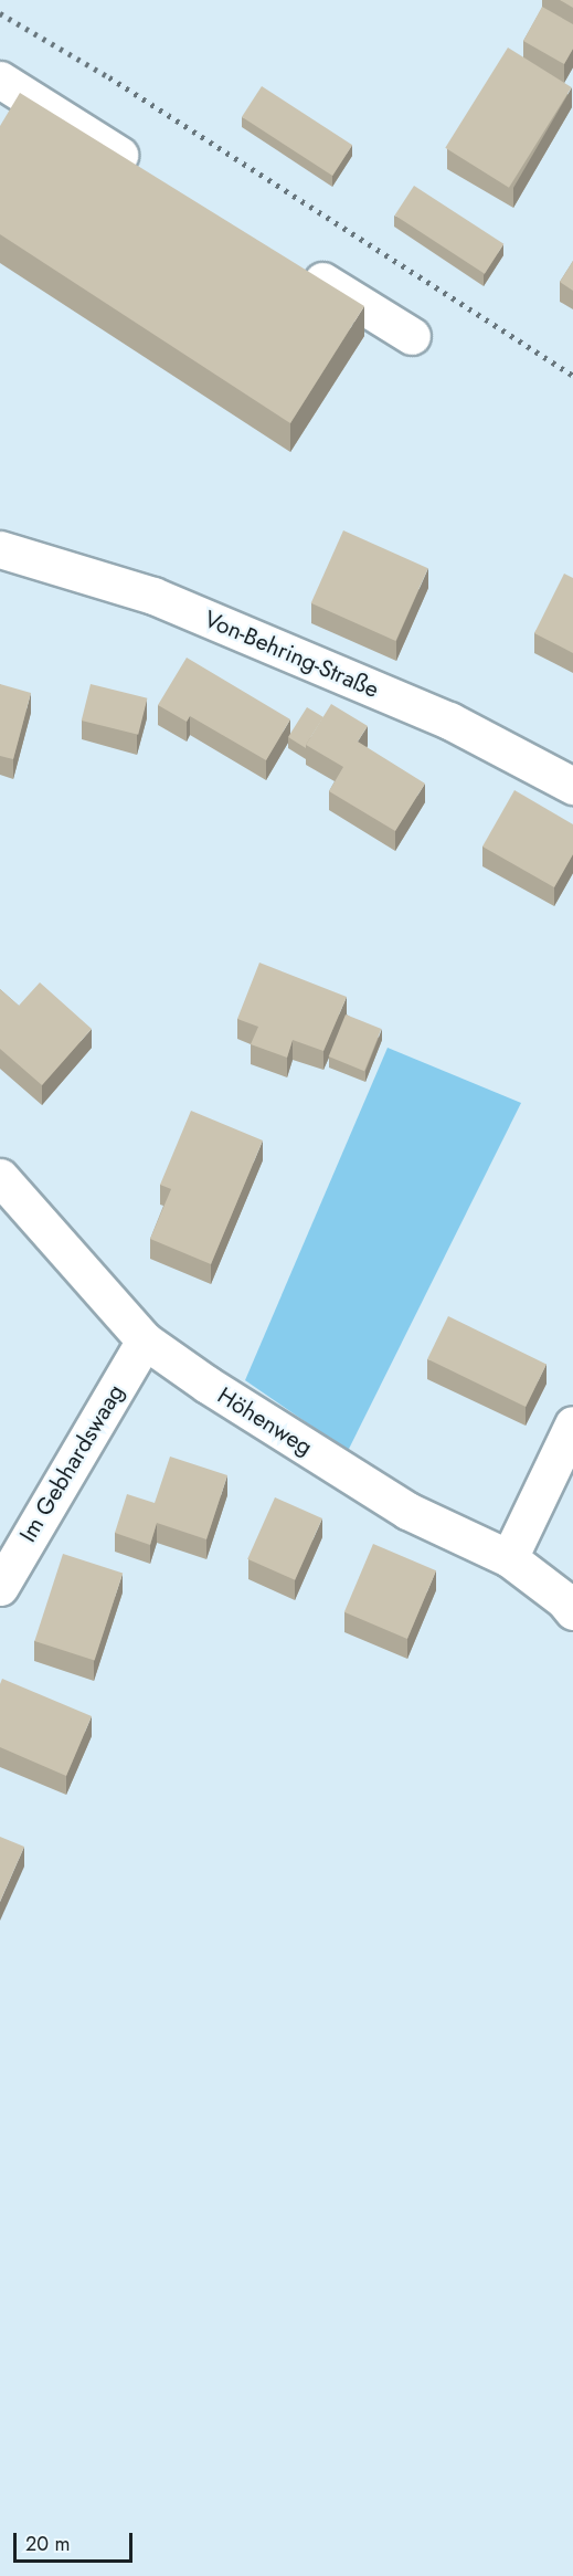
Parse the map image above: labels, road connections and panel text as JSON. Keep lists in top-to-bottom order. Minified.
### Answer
{"streets":{"street":["Von-Behring-Straße","Höhenweg","Im Gebhardswaag"]},"crossings":[["Höhenweg","Im Gebhardswaag"]],"scale_bar":"20 m"}
